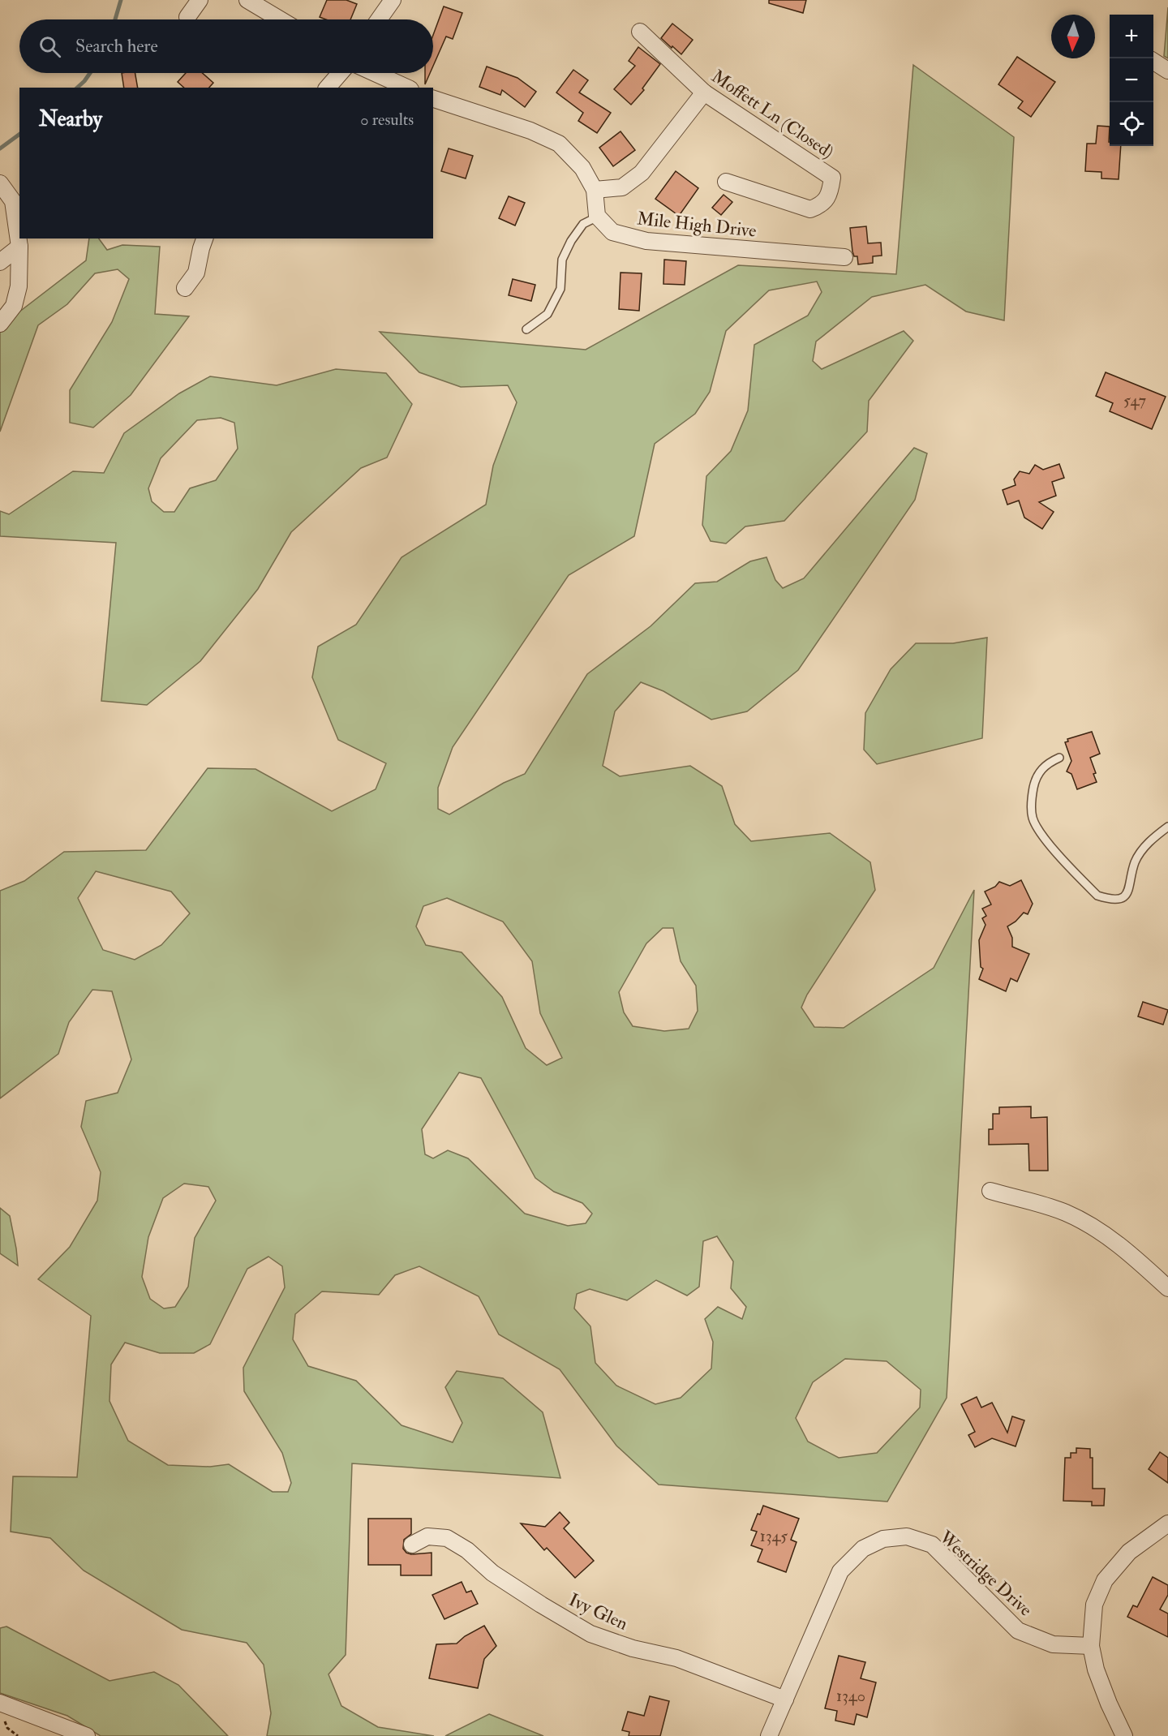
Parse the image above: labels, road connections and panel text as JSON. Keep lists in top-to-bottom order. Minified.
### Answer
{"streets":{"street":["Moffett Ln (Closed)","Mile High Drive","Westridge Drive","Ivy Glen"]},"crossings":[["Westridge Drive","Ivy Glen"]],"house_numbers":["547","1345","1340"],"north":"bottom","page":{"map_buttons":["+","−"],"search":"Search here","heading":["Nearby","0 results"]}}
